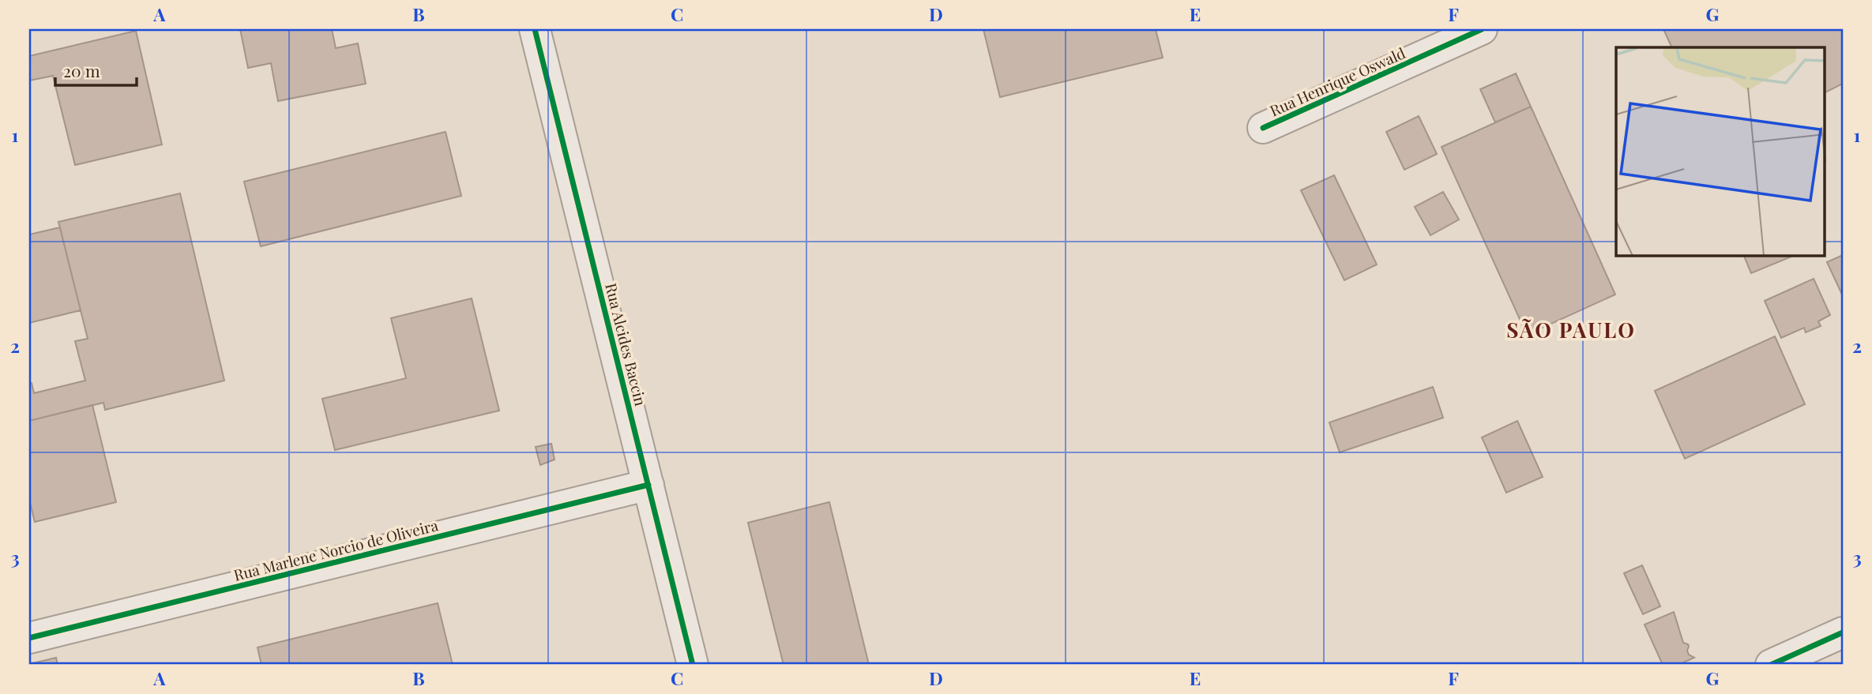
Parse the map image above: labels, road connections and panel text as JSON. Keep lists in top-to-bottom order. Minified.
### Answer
{"streets":{"street":["Rua Henrique Oswald","Rua Alcides Baccin","Rua Marlene Norcio de Oliveira"]},"crossings":[["Rua Alcides Baccin","Rua Marlene Norcio de Oliveira"]],"districts":["SÃO PAULO"],"scale_bar":"20 m","grid":{"columns":["A","B","C","D","E","F","G"],"rows":["1","2","3"]}}
